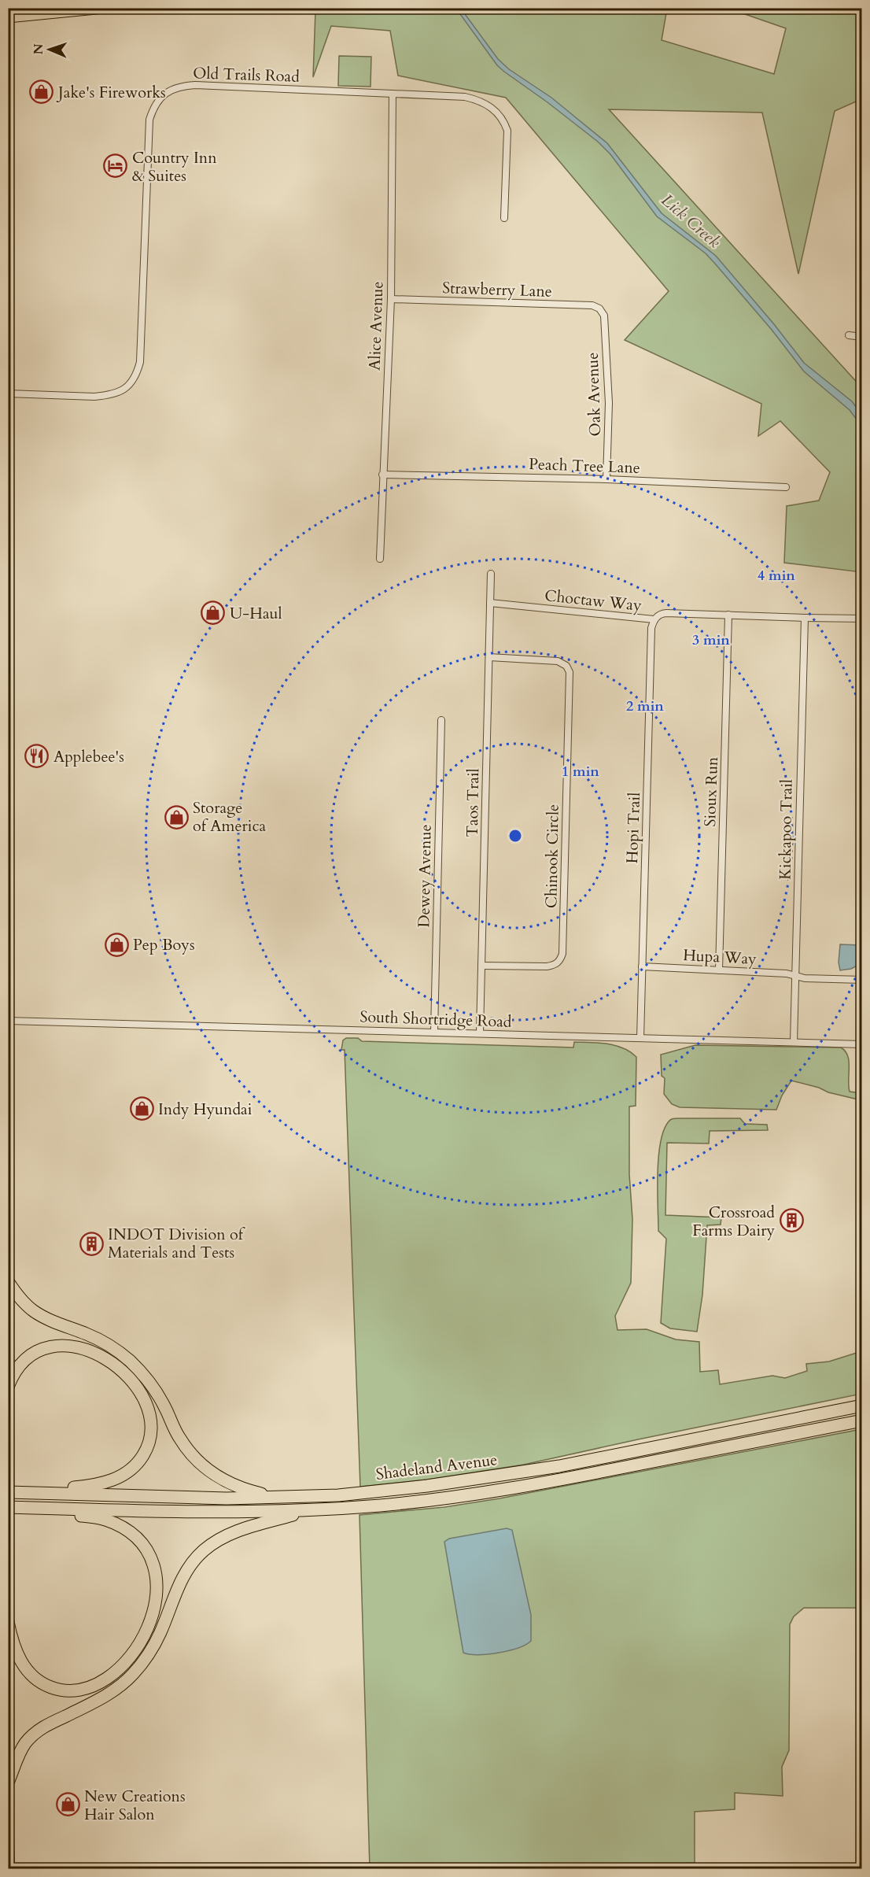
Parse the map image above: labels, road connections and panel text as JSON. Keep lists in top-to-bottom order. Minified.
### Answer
{"streets":{"highway":["Shadeland Avenue"],"street":["Old Trails Road","Strawberry Lane","Alice Avenue","Oak Avenue","Peach Tree Lane","Choctaw Way","Sioux Run","Taos Trail","Hopi Trail","Kickapoo Trail","Chinook Circle","Dewey Avenue","Hupa Way","South Shortridge Road"]},"crossings":[["Old Trails Road","Alice Avenue"],["Strawberry Lane","Alice Avenue"],["Strawberry Lane","Oak Avenue"],["Alice Avenue","Peach Tree Lane"],["Oak Avenue","Peach Tree Lane"],["Choctaw Way","Sioux Run"],["Choctaw Way","Taos Trail"],["Choctaw Way","Hopi Trail"],["Choctaw Way","Kickapoo Trail"],["Sioux Run","Hupa Way"],["Taos Trail","Chinook Circle"],["Taos Trail","South Shortridge Road"],["Hopi Trail","Hupa Way"],["Hopi Trail","South Shortridge Road"],["Kickapoo Trail","Hupa Way"],["Kickapoo Trail","South Shortridge Road"],["Dewey Avenue","South Shortridge Road"]],"water":["Lick Creek"],"places":{"shop":["Jake's Fireworks","U-Haul","Storage of America","Pep Boys","Indy Hyundai","New Creations Hair Salon"],"hotel":["Country Inn & Suites"],"restaurant":["Applebee's"],"building":["Crossroad Farms Dairy","INDOT Division of Materials and Tests"]},"north":"left","rings":["4 min","3 min","2 min","1 min"]}
